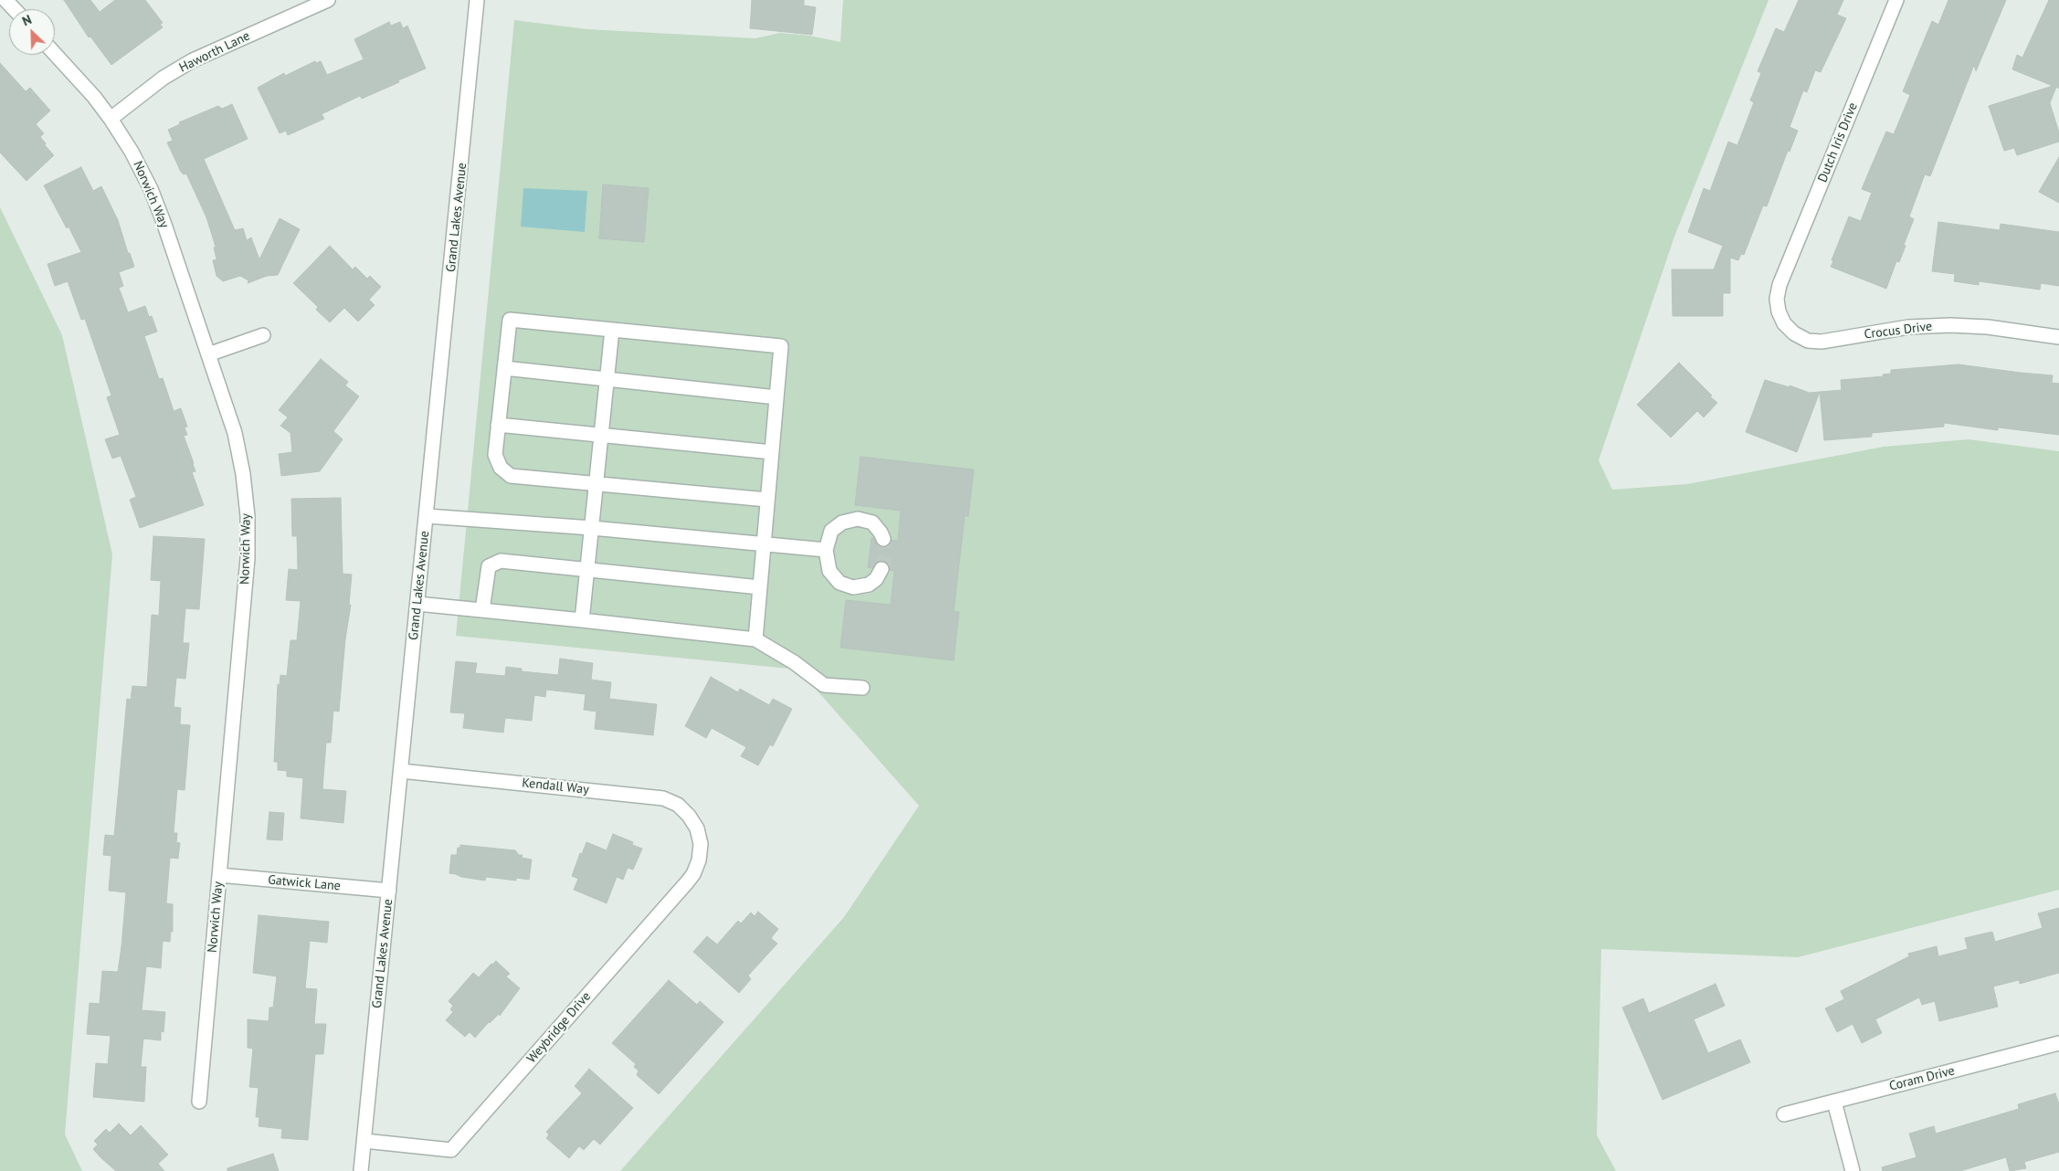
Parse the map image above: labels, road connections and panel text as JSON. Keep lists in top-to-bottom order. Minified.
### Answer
{"streets":{"street":["Haworth Lane","Dutch Iris Drive","Norwich Way","Grand Lakes Avenue","Crocus Drive","Kendall Way","Gatwick Lane","Weybridge Drive","Coram Drive"]},"crossings":[["Haworth Lane","Norwich Way"],["Dutch Iris Drive","Crocus Drive"],["Norwich Way","Gatwick Lane"],["Grand Lakes Avenue","Kendall Way"],["Grand Lakes Avenue","Gatwick Lane"],["Grand Lakes Avenue","Weybridge Drive"],["Kendall Way","Weybridge Drive"]],"north":"top left"}
